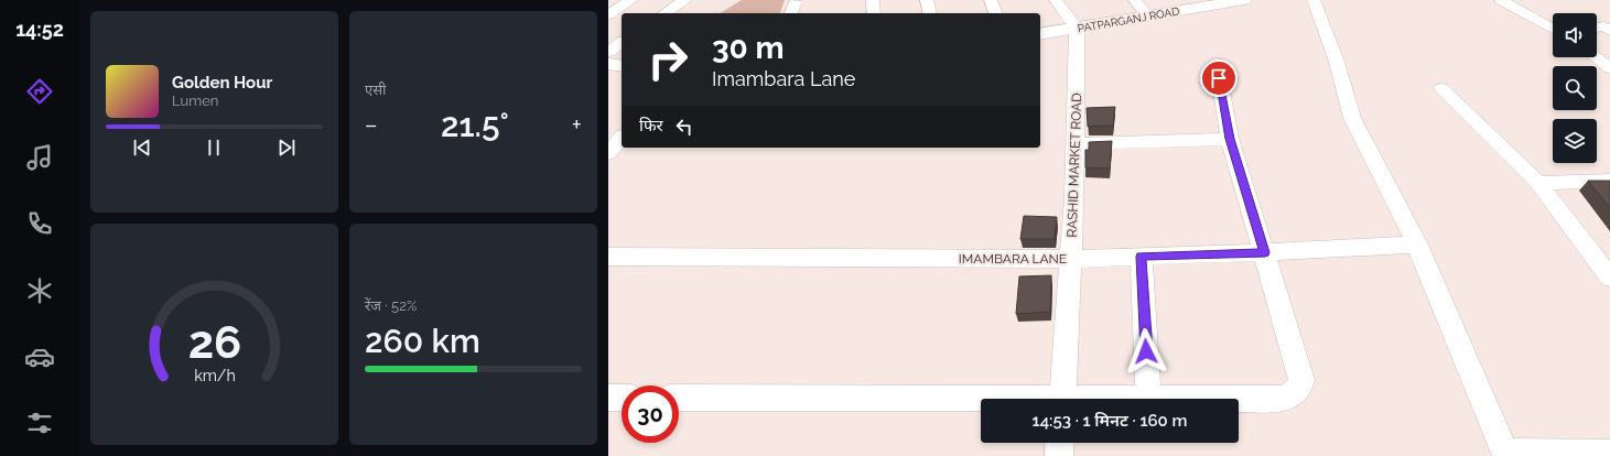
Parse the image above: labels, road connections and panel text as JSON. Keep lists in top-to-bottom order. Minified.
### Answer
{"streets":{"street":["PATPARGANJ ROAD","RASHID MARKET ROAD","IMAMBARA LANE"]},"crossings":[["PATPARGANJ ROAD","RASHID MARKET ROAD"],["RASHID MARKET ROAD","IMAMBARA LANE"]],"page":{"tabs":"14:52","tile":["एसी",["रेंज · 52%","260 km"]],"turn":["30 m","Imambara Lane"],"song":["Golden Hour","Lumen"],"then":"फिर","heat":["−","21.5°","+"],"limit":"30","trip":"14:53 · 1 मिनट · 160 m","gauge":["26","km/h"]}}
